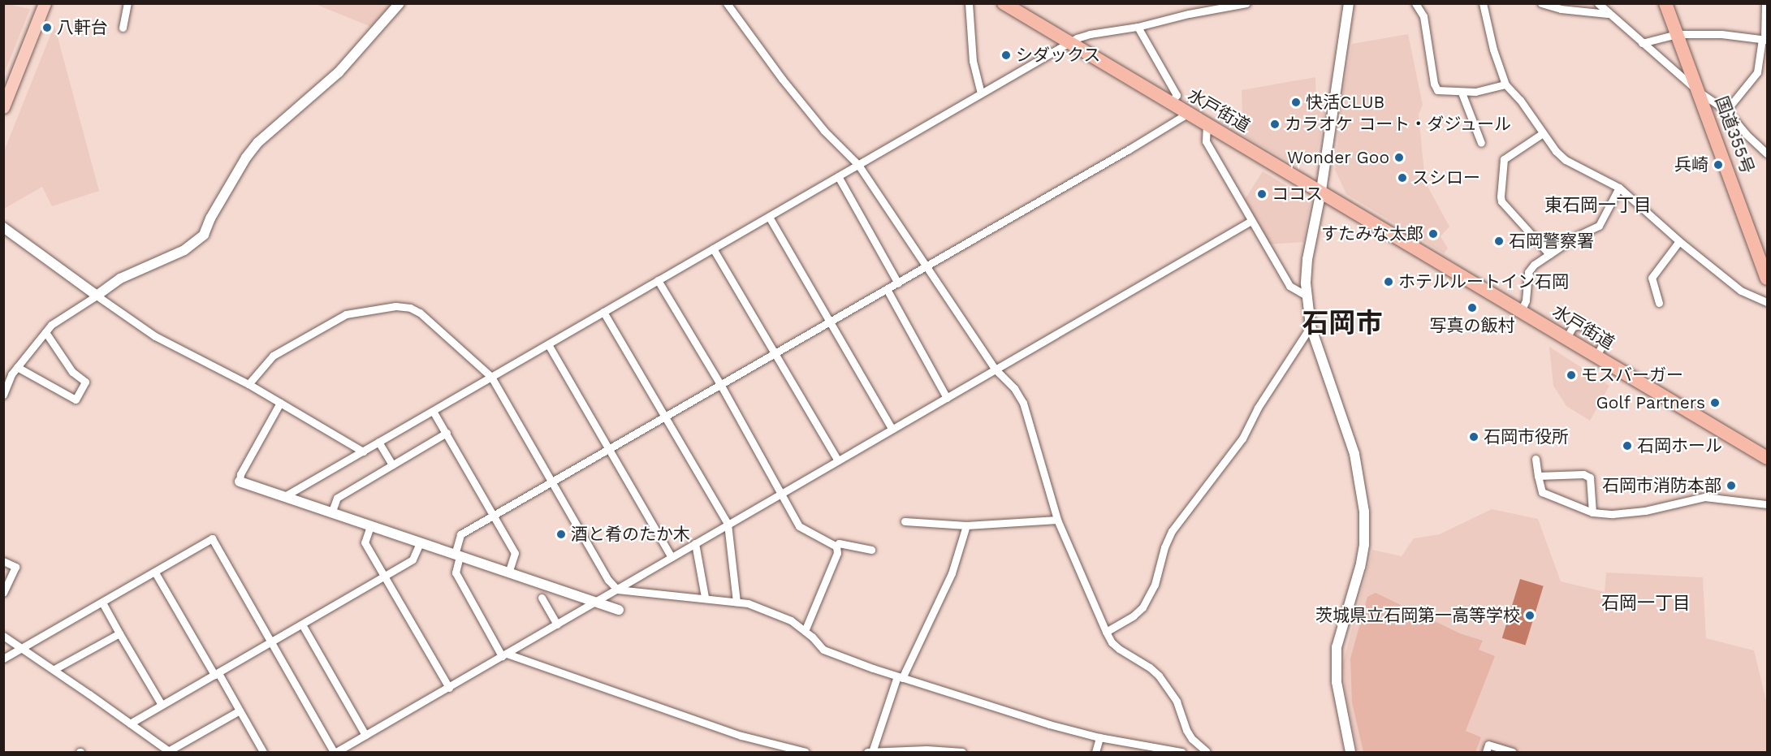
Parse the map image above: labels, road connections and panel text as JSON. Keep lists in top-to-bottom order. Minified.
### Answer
{"streets":{"highway":["水戸街道","国道355号"]},"districts":["東石岡一丁目","石岡市","石岡一丁目"],"places":["八軒台","シダックス","快活CLUB","カラオケ コート・ダジュール","Wonder Goo","兵崎","スシロー","ココス","すたみな太郎","石岡警察署","ホテルルートイン石岡","写真の飯村","モスバーガー","Golf Partners","石岡市役所","石岡ホール","石岡市消防本部","酒と肴のたか木","茨城県立石岡第一高等学校"]}
